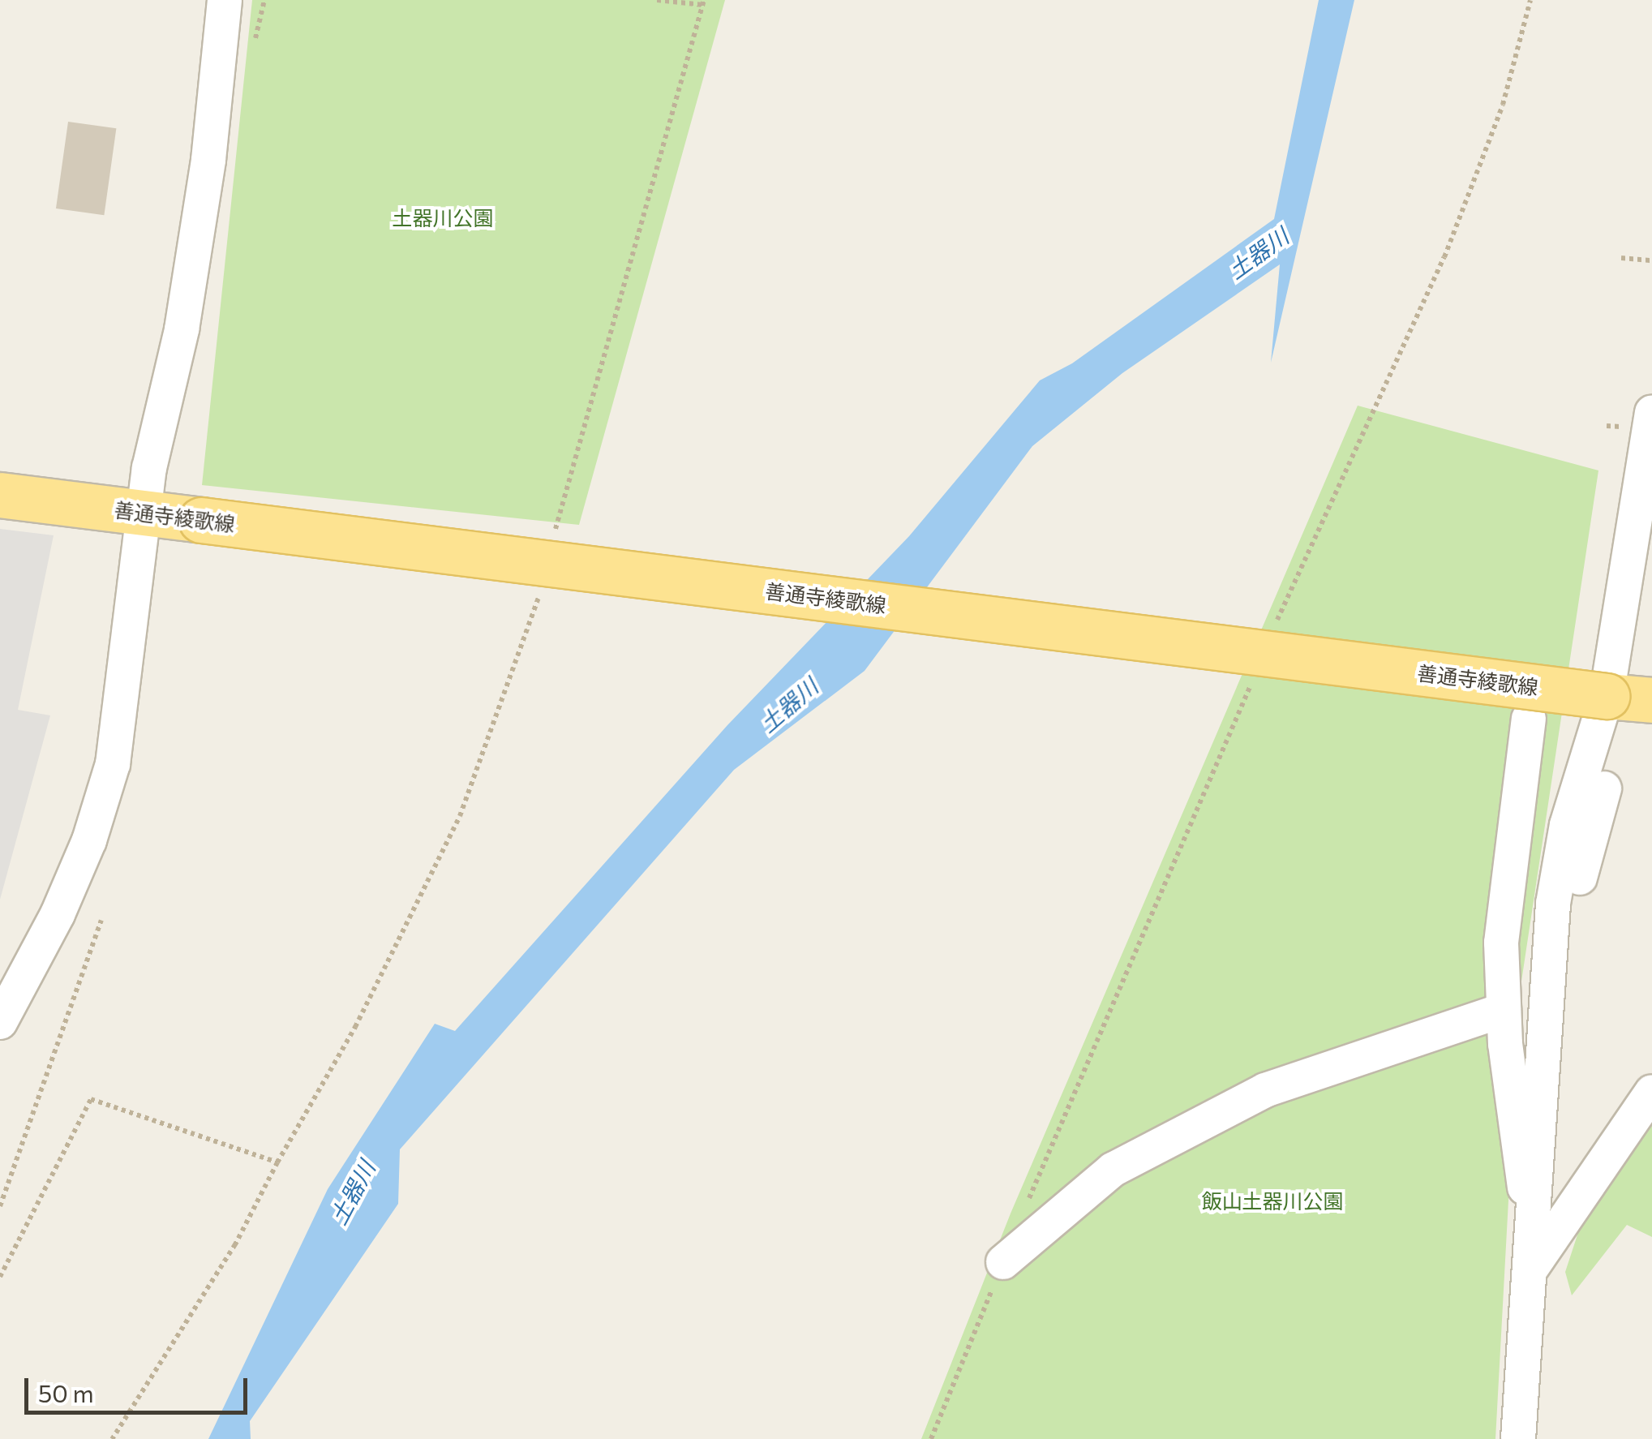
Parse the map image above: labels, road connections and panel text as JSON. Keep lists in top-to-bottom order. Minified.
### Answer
{"streets":{"main road":["善通寺綾歌線"]},"water":["土器川"],"parks":["土器川公園","飯山土器川公園"],"scale_bar":"50 m"}
